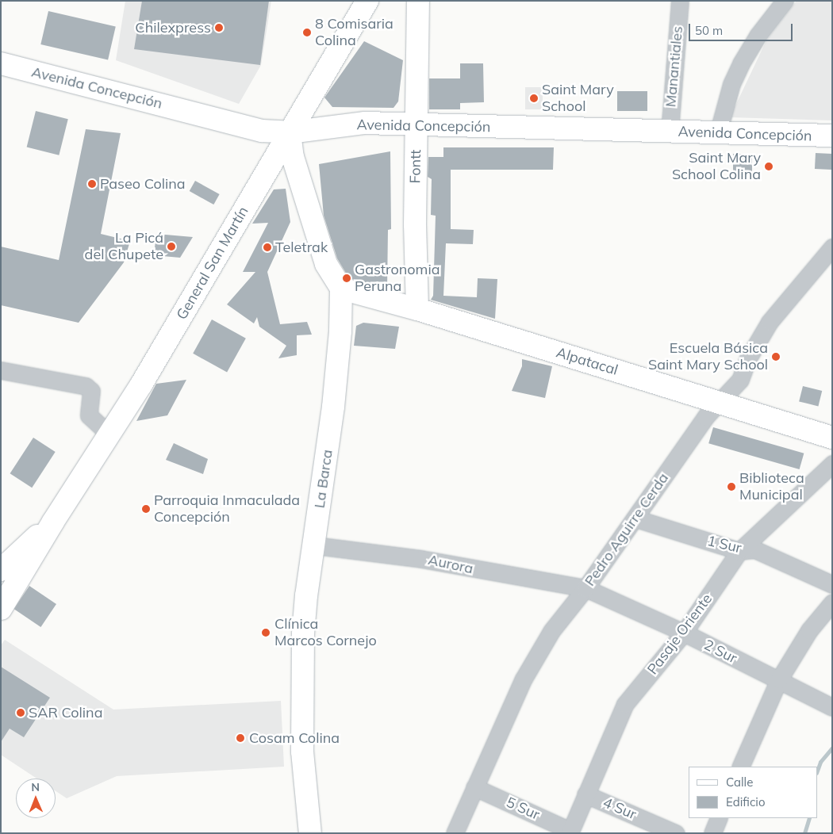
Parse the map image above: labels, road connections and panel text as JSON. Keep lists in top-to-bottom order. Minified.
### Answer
{"streets":{"main road":["Avenida Concepción","Fontt","General San Martín","Alpatacal","La Barca"],"street":["Manantiales","Pedro Aguirre Cerda","1 Sur","Aurora","Pasaje Oriente","2 Sur","5 Sur","4 Sur"]},"crossings":[["Manantiales","Avenida Concepción"],["Avenida Concepción","Fontt"],["Avenida Concepción","General San Martín"],["Fontt","Alpatacal"],["Alpatacal","La Barca"],["Alpatacal","Pedro Aguirre Cerda"],["La Barca","Aurora"],["Pedro Aguirre Cerda","1 Sur"],["Pedro Aguirre Cerda","Aurora"],["Pedro Aguirre Cerda","2 Sur"],["Pedro Aguirre Cerda","5 Sur"],["1 Sur","Pasaje Oriente"],["Aurora","2 Sur"],["Pasaje Oriente","2 Sur"],["Pasaje Oriente","5 Sur"],["Pasaje Oriente","4 Sur"]],"places":["Chilexpress","8 Comisaria Colina","Saint Mary School","Saint Mary School Colina","Paseo Colina","La Picá del Chupete","Teletrak","Gastronomia Peruna","Escuela Básica Saint Mary School","Biblioteca Municipal","Parroquia Inmaculada Concepción","Clínica Marcos Cornejo","SAR Colina","Cosam Colina"],"legend":["Calle","Edificio"],"scale_bar":"50 m","north":"top"}
